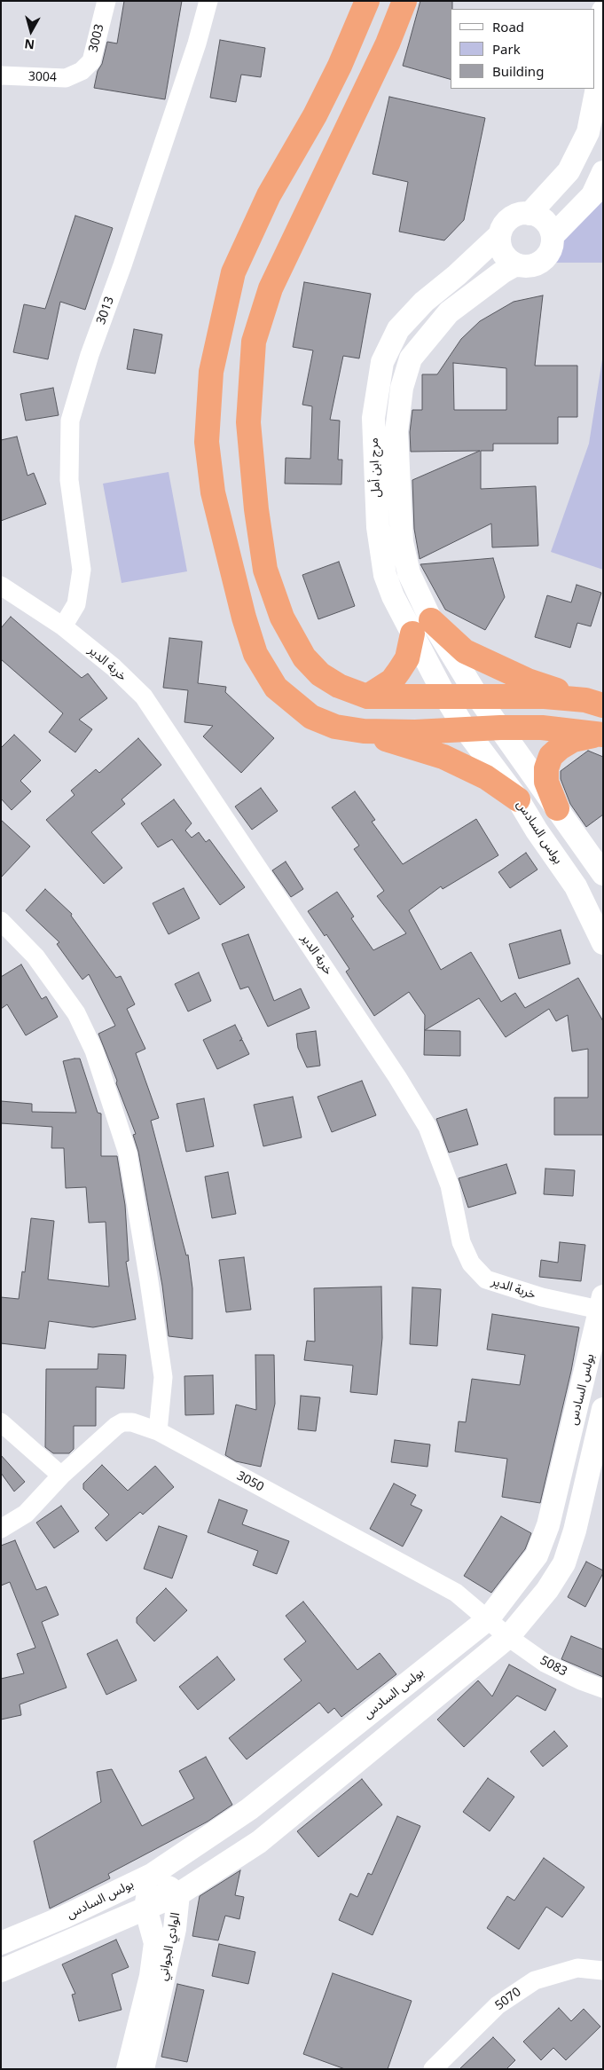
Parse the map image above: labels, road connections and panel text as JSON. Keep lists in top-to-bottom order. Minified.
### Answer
{"streets":{"street":["3003","3004","3013","مرج ابن أمل","خربة الدير","بولس السادس","3050","5083","الوادي الجواني","5070"]},"crossings":[["3003","3004"],["3013","خربة الدير"],["مرج ابن أمل","بولس السادس"],["خربة الدير","بولس السادس"],["بولس السادس","3050"],["بولس السادس","5083"],["بولس السادس","الوادي الجواني"],["3050","5083"]],"legend":["Road","Park","Building"],"north":"bottom"}
